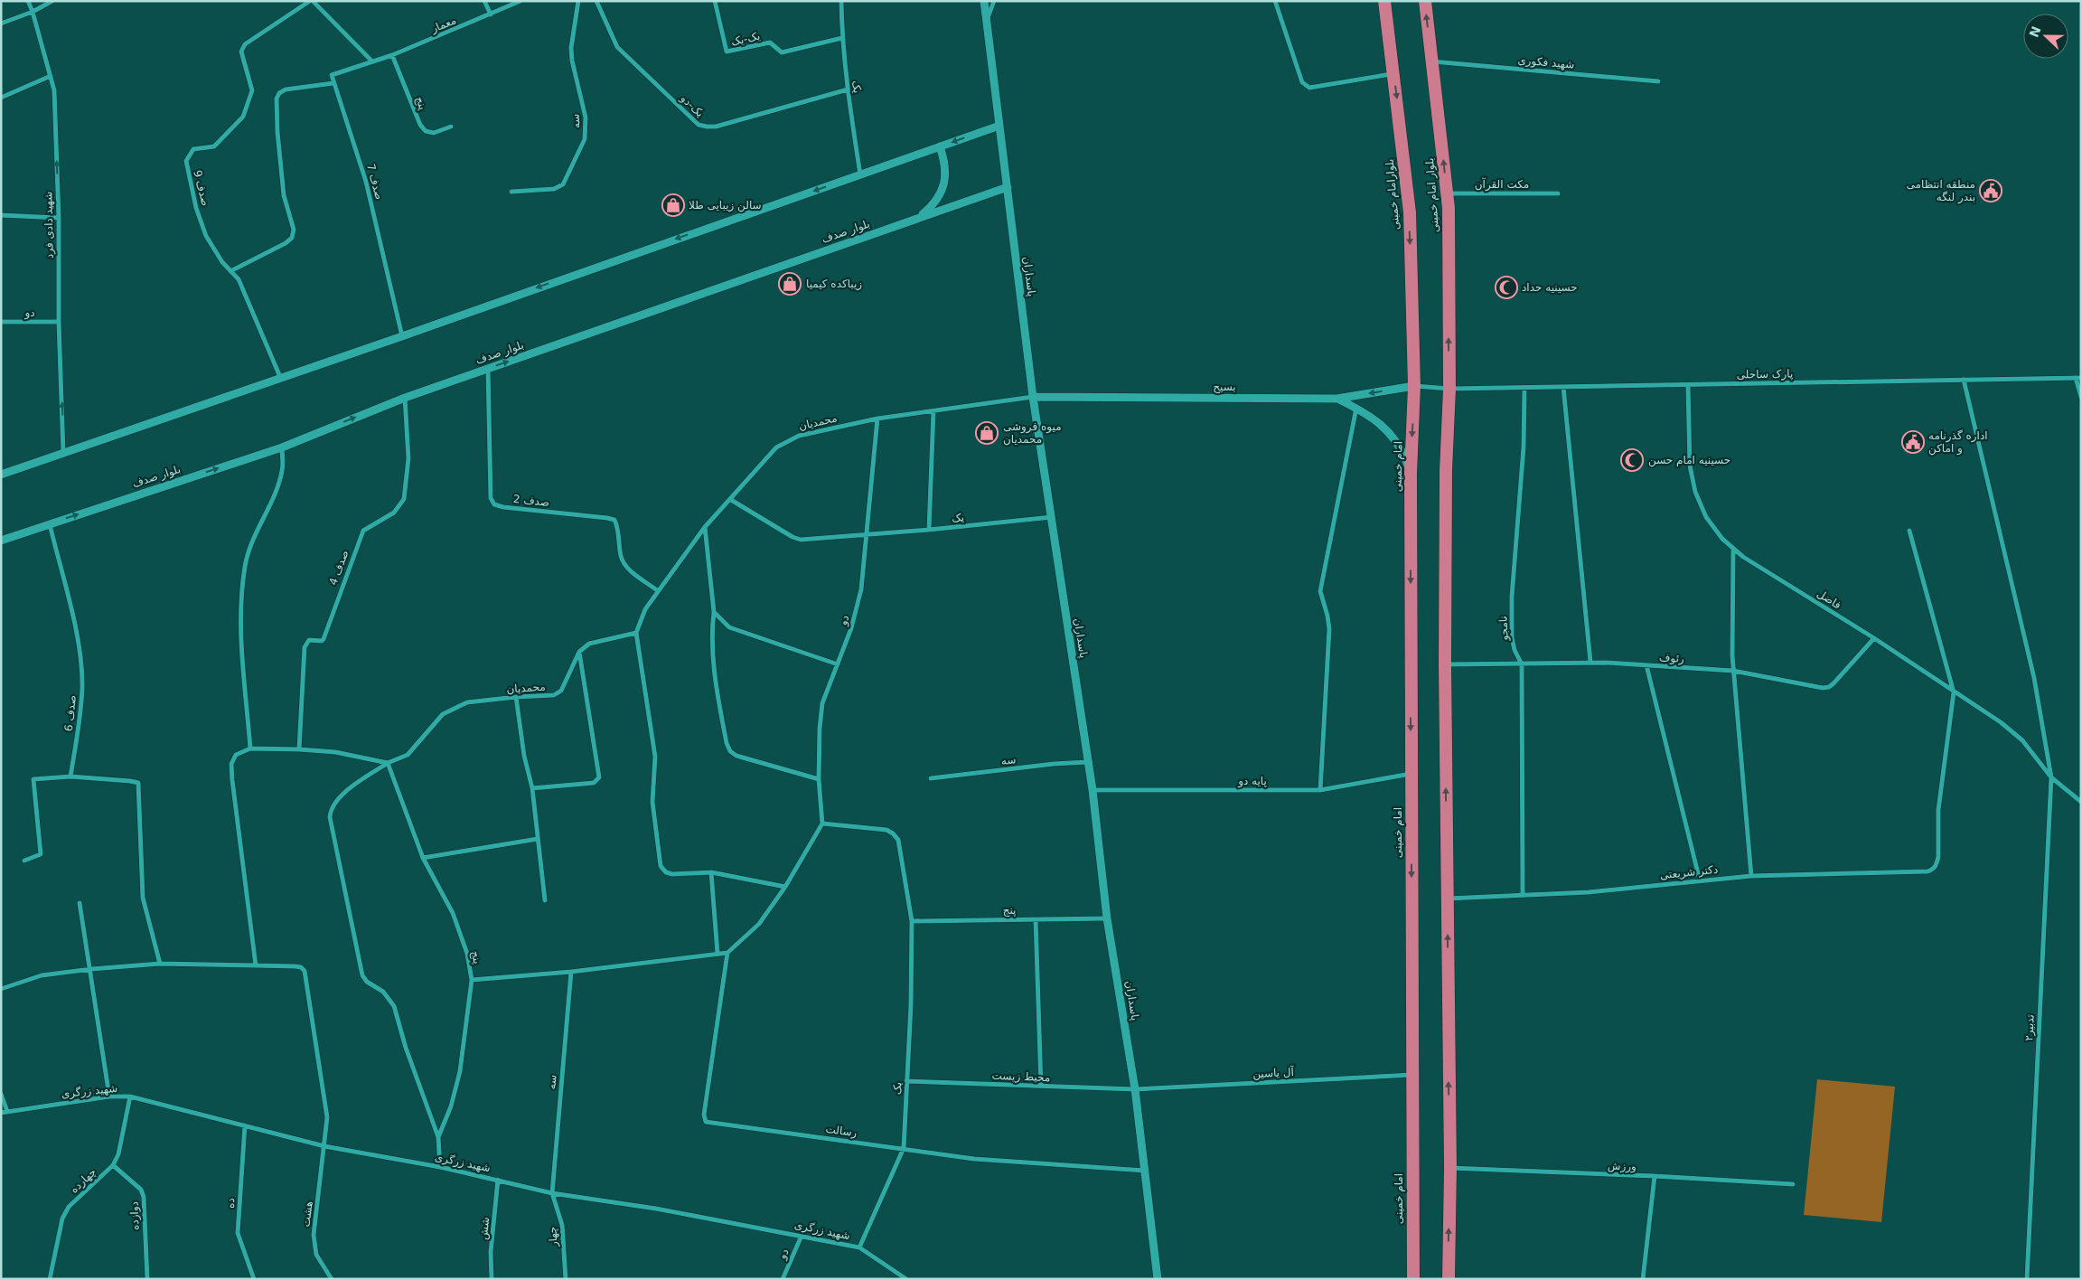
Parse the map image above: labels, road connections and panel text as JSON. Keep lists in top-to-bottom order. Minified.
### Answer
{"streets":{"highway":["بلوارامام خمینی","بلوار امام خمینی","امام خمینی"],"street":["معمار","یک-یک","شهید فکوری","یک","پنج","یک-دو","سه","صدف 7","مکت القرآن","صدف 9","شهید دادی فرد","بلوار صدف","پاسداران","دو","پارک ساحلی","بسیح","محمدیان","صدف 2","صدف 4","فاضل","نامجو","رئوف","صدف 6","پایه دو","دکتر شریعتی","تدبیر۲","آل یاسین","محیط زیست","شهید زرگری","رسالت","ورزش","چهارده","ده","هشت","دوازده","شش","چهار"]},"crossings":[["معمار","پنج"],["یک-یک","یک"],["شهید فکوری","بلوار امام خمینی"],["یک","پنج"],["یک","یک-دو"],["یک","پاسداران"],["یک","دو"],["یک","محمدیان"],["یک","محیط زیست"],["یک","شهید زرگری"],["یک","رسالت"],["پنج","پاسداران"],["پنج","محمدیان"],["پنج","شهید زرگری"],["سه","پاسداران"],["سه","شهید زرگری"],["سه","چهار"],["مکت القرآن","بلوار امام خمینی"],["بلوارامام خمینی","پارک ساحلی"],["بلوارامام خمینی","بسیح"],["بلوارامام خمینی","امام خمینی"],["بلوار امام خمینی","پارک ساحلی"],["شهید دادی فرد","دو"],["بلوار صدف","پاسداران"],["بلوار صدف","صدف 2"],["بلوار صدف","صدف 4"],["بلوار صدف","صدف 6"],["پاسداران","بسیح"],["پاسداران","محمدیان"],["پاسداران","پایه دو"],["پاسداران","آل یاسین"],["پاسداران","محیط زیست"],["پاسداران","رسالت"],["دو","محمدیان"],["دو","شهید زرگری"],["پارک ساحلی","بسیح"],["پارک ساحلی","امام خمینی"],["پارک ساحلی","فاضل"],["پارک ساحلی","نامجو"],["پارک ساحلی","تدبیر۲"],["بسیح","محمدیان"],["بسیح","امام خمینی"],["محمدیان","صدف 2"],["امام خمینی","پایه دو"],["امام خمینی","آل یاسین"],["فاضل","رئوف"],["فاضل","دکتر شریعتی"],["فاضل","تدبیر۲"],["نامجو","رئوف"],["نامجو","دکتر شریعتی"],["آل یاسین","محیط زیست"],["شهید زرگری","چهارده"],["شهید زرگری","ده"],["شهید زرگری","هشت"],["شهید زرگری","شش"],["شهید زرگری","چهار"],["چهارده","دوازده"]],"one_way":["بلوارامام خمینی","بلوار امام خمینی","شهید دادی فرد"],"places":{"public building":["منطقه انتظامی بندر لنگه","اداره گذرنامه و اماکن"],"shop":["سالن زیبایی طلا","زیباکده کیمیا","میوه فروشی محمدیان"],"mosque":["حسینیه حداد","حسینیه امام حسن"]},"north":"left"}
